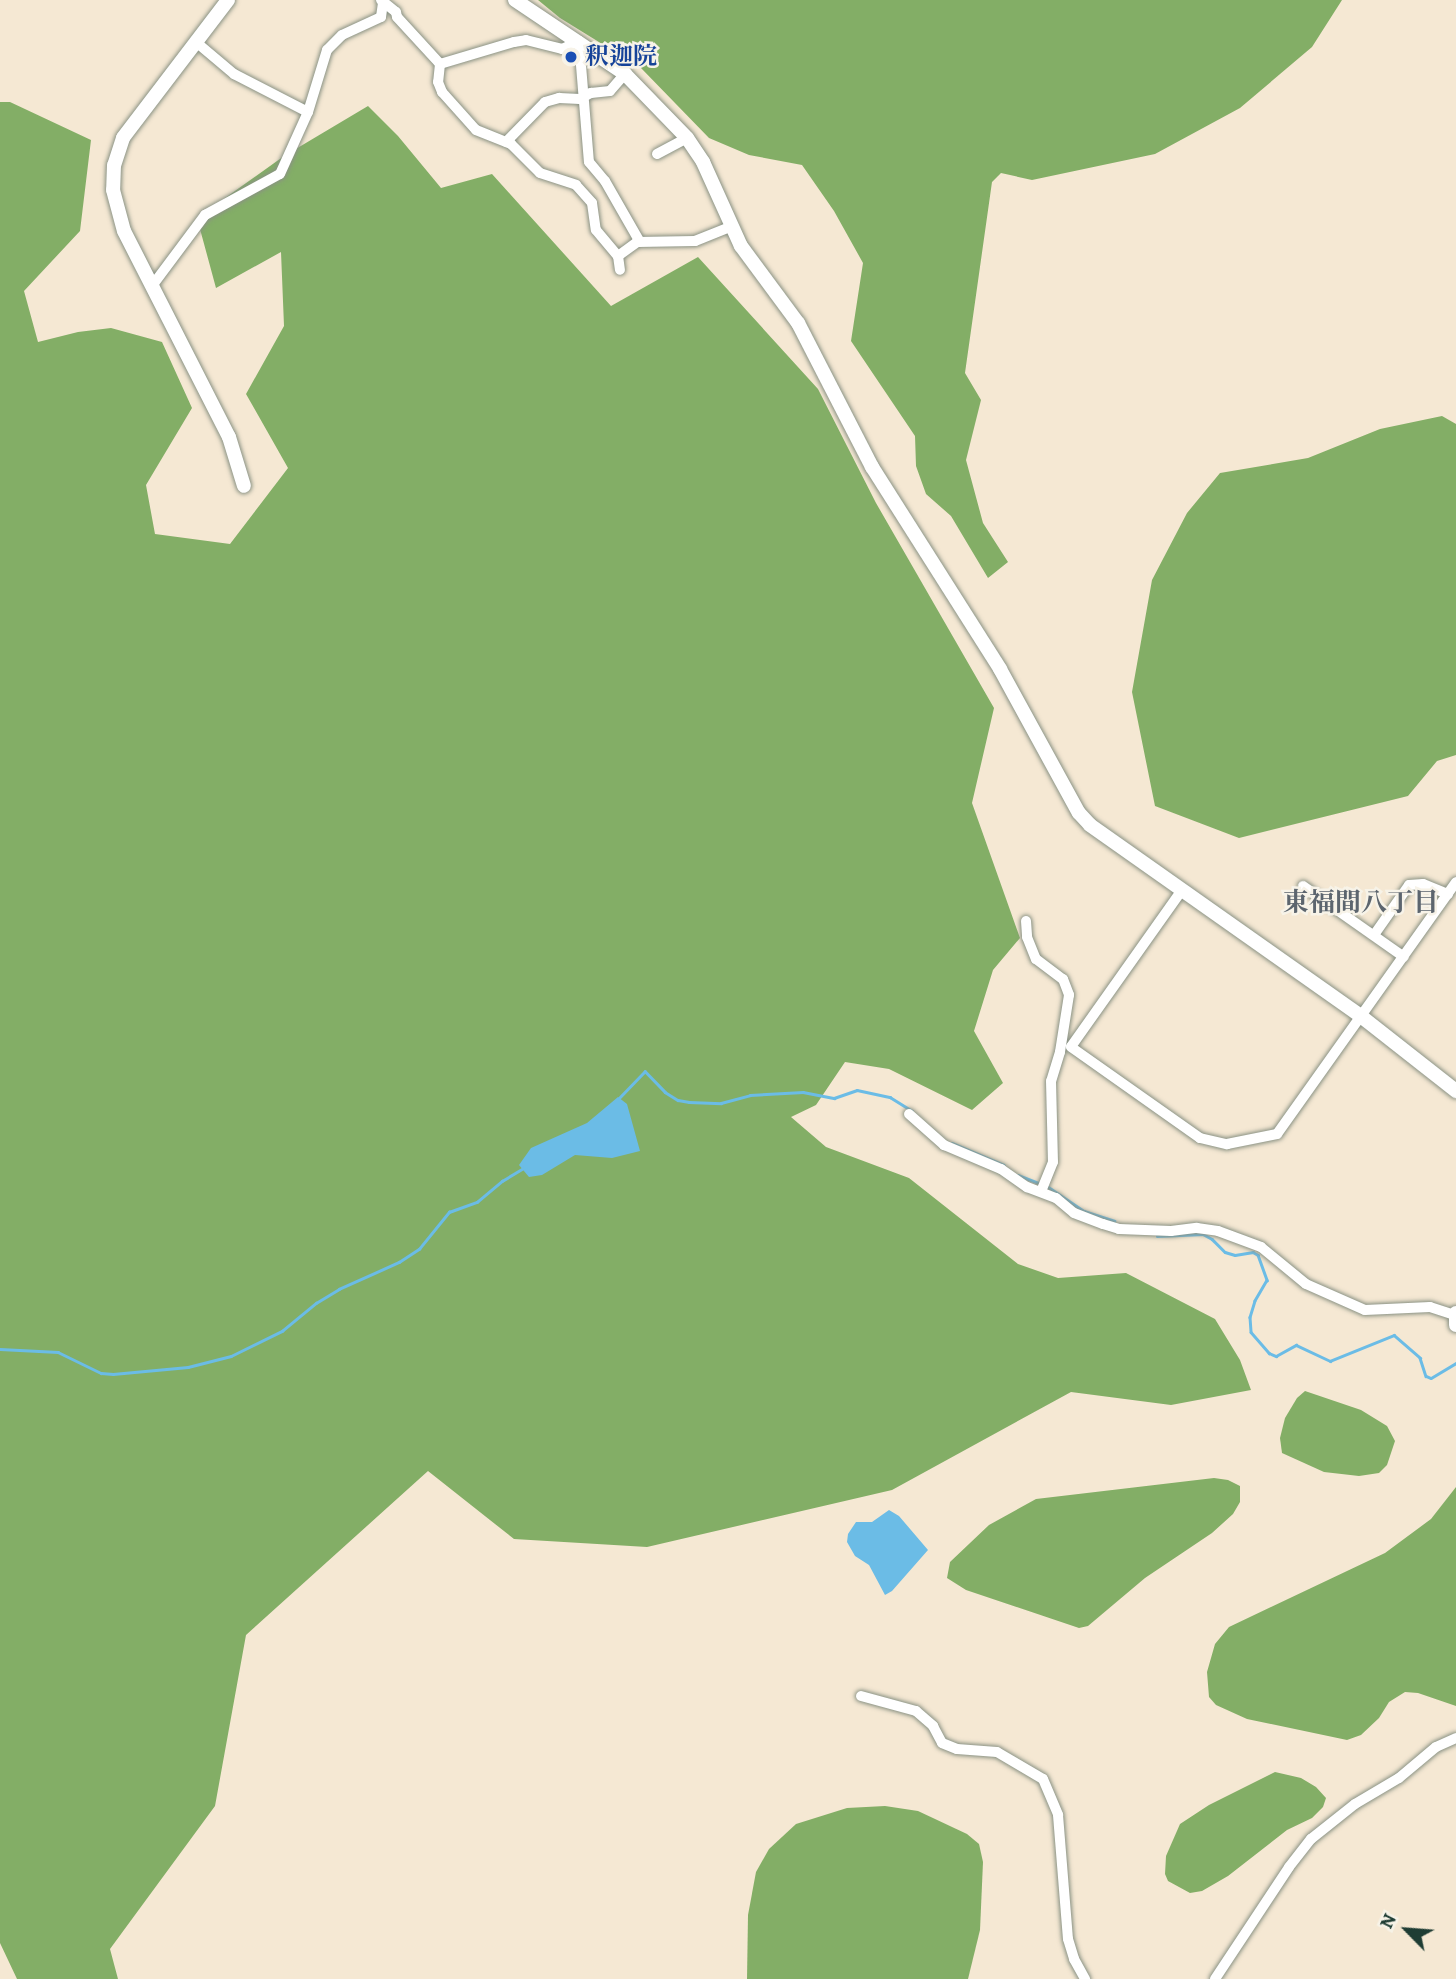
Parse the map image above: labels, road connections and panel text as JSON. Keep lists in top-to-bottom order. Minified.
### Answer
{"districts":["東福間八丁目"],"places":["釈迦院"],"north":"top left"}
